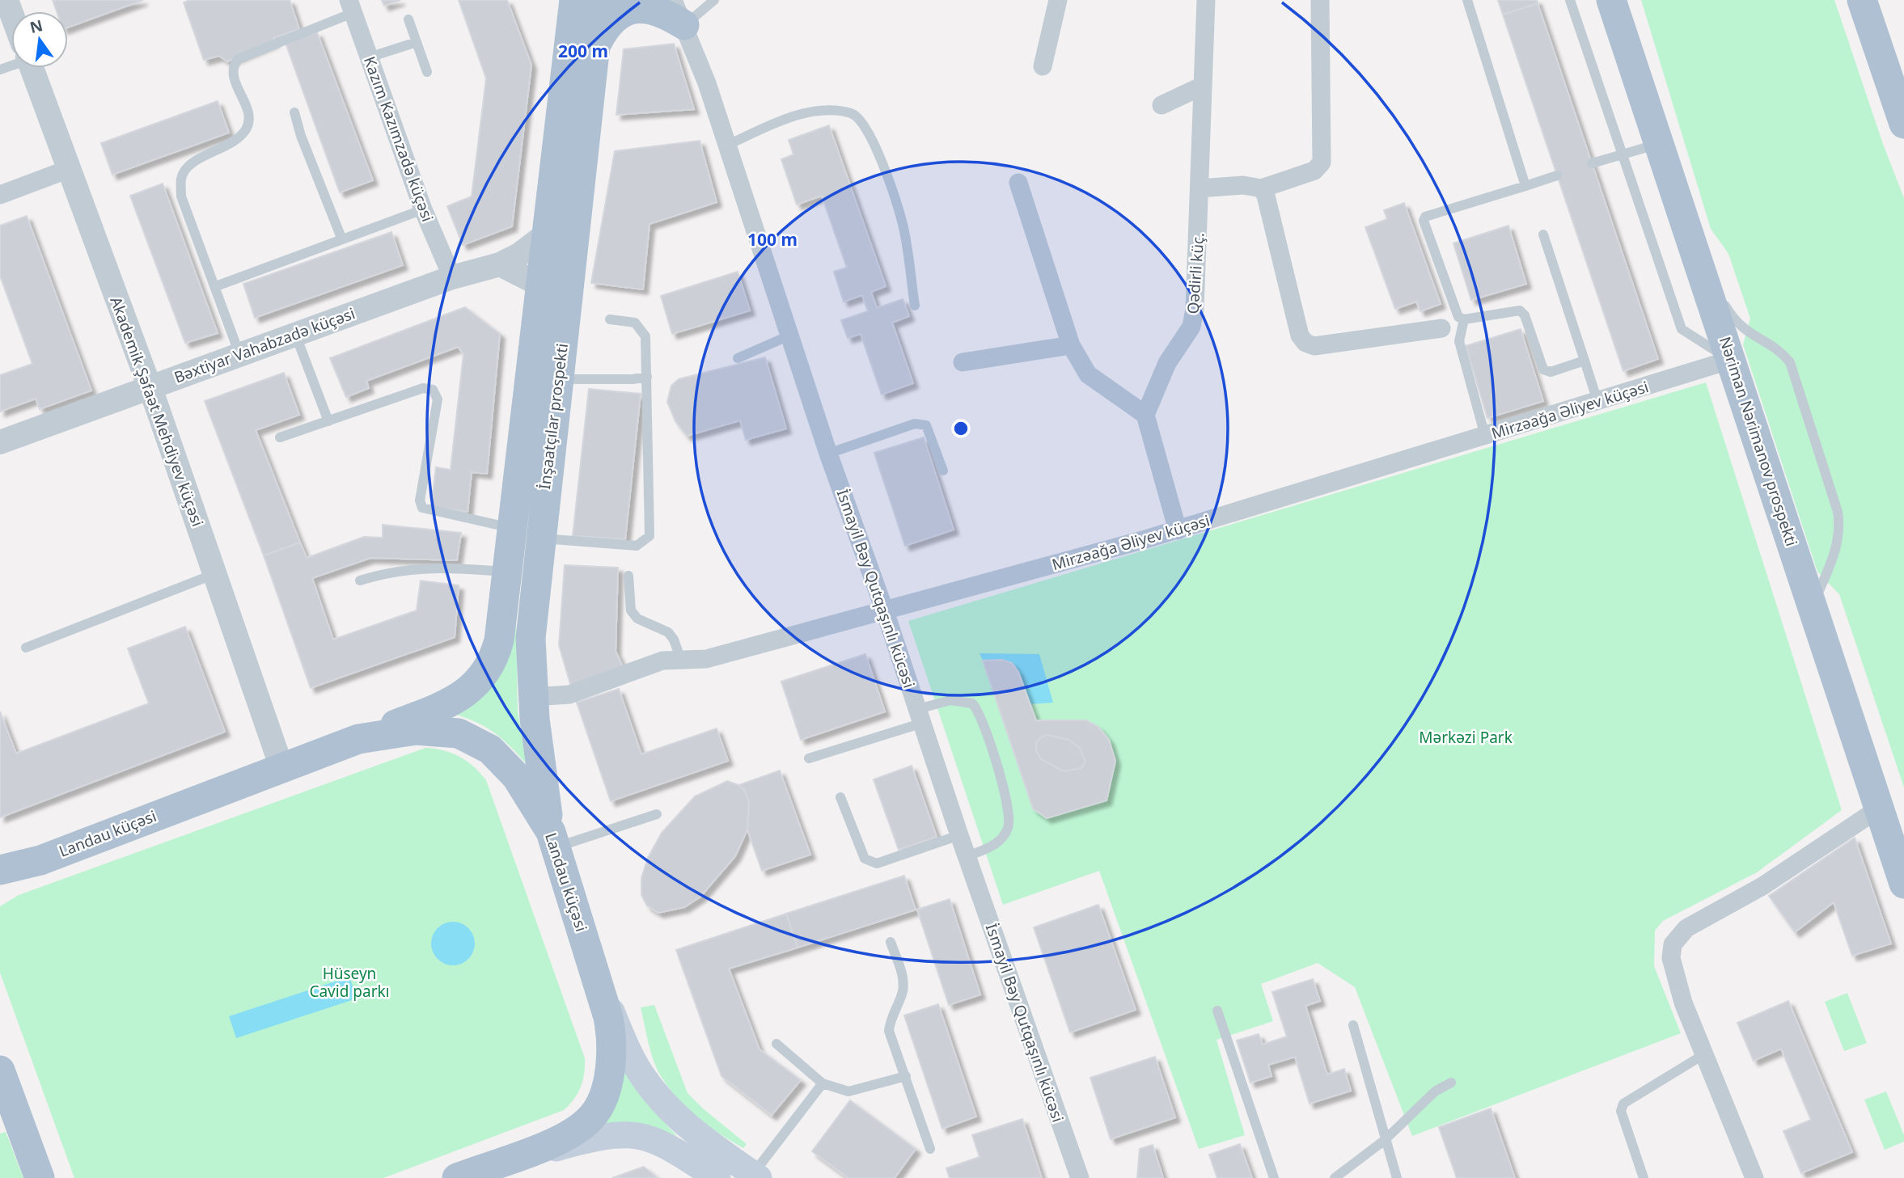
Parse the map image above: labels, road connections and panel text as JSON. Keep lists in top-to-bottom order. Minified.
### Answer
{"streets":{"main road":["İnşaatçılar prospekti","Nəriman Nərimanov prospekti","Landau küçəsi"],"street":["Kazım Kazımzadə küçəsi","Qədirli küç.","Bəxtiyar Vahabzadə küçəsi","Mirzəağa Əliyev küçəsi","Akademik Şəfaət Mehdiyev küçəsi","İsmayil Bəy Qutqaşınlı kücəsi"]},"crossings":[["Kazım Kazımzadə küçəsi","Bəxtiyar Vahabzadə küçəsi"],["Bəxtiyar Vahabzadə küçəsi","Akademik Şəfaət Mehdiyev küçəsi"],["Bəxtiyar Vahabzadə küçəsi","İnşaatçılar prospekti"],["Mirzəağa Əliyev küçəsi","İnşaatçılar prospekti"],["Mirzəağa Əliyev küçəsi","Nəriman Nərimanov prospekti"],["Mirzəağa Əliyev küçəsi","İsmayil Bəy Qutqaşınlı kücəsi"],["Akademik Şəfaət Mehdiyev küçəsi","Landau küçəsi"],["İnşaatçılar prospekti","Landau küçəsi"]],"parks":["Mərkəzi Park","Hüseyn Cavid parkı"],"north":"top","rings":["200 m","100 m"]}
